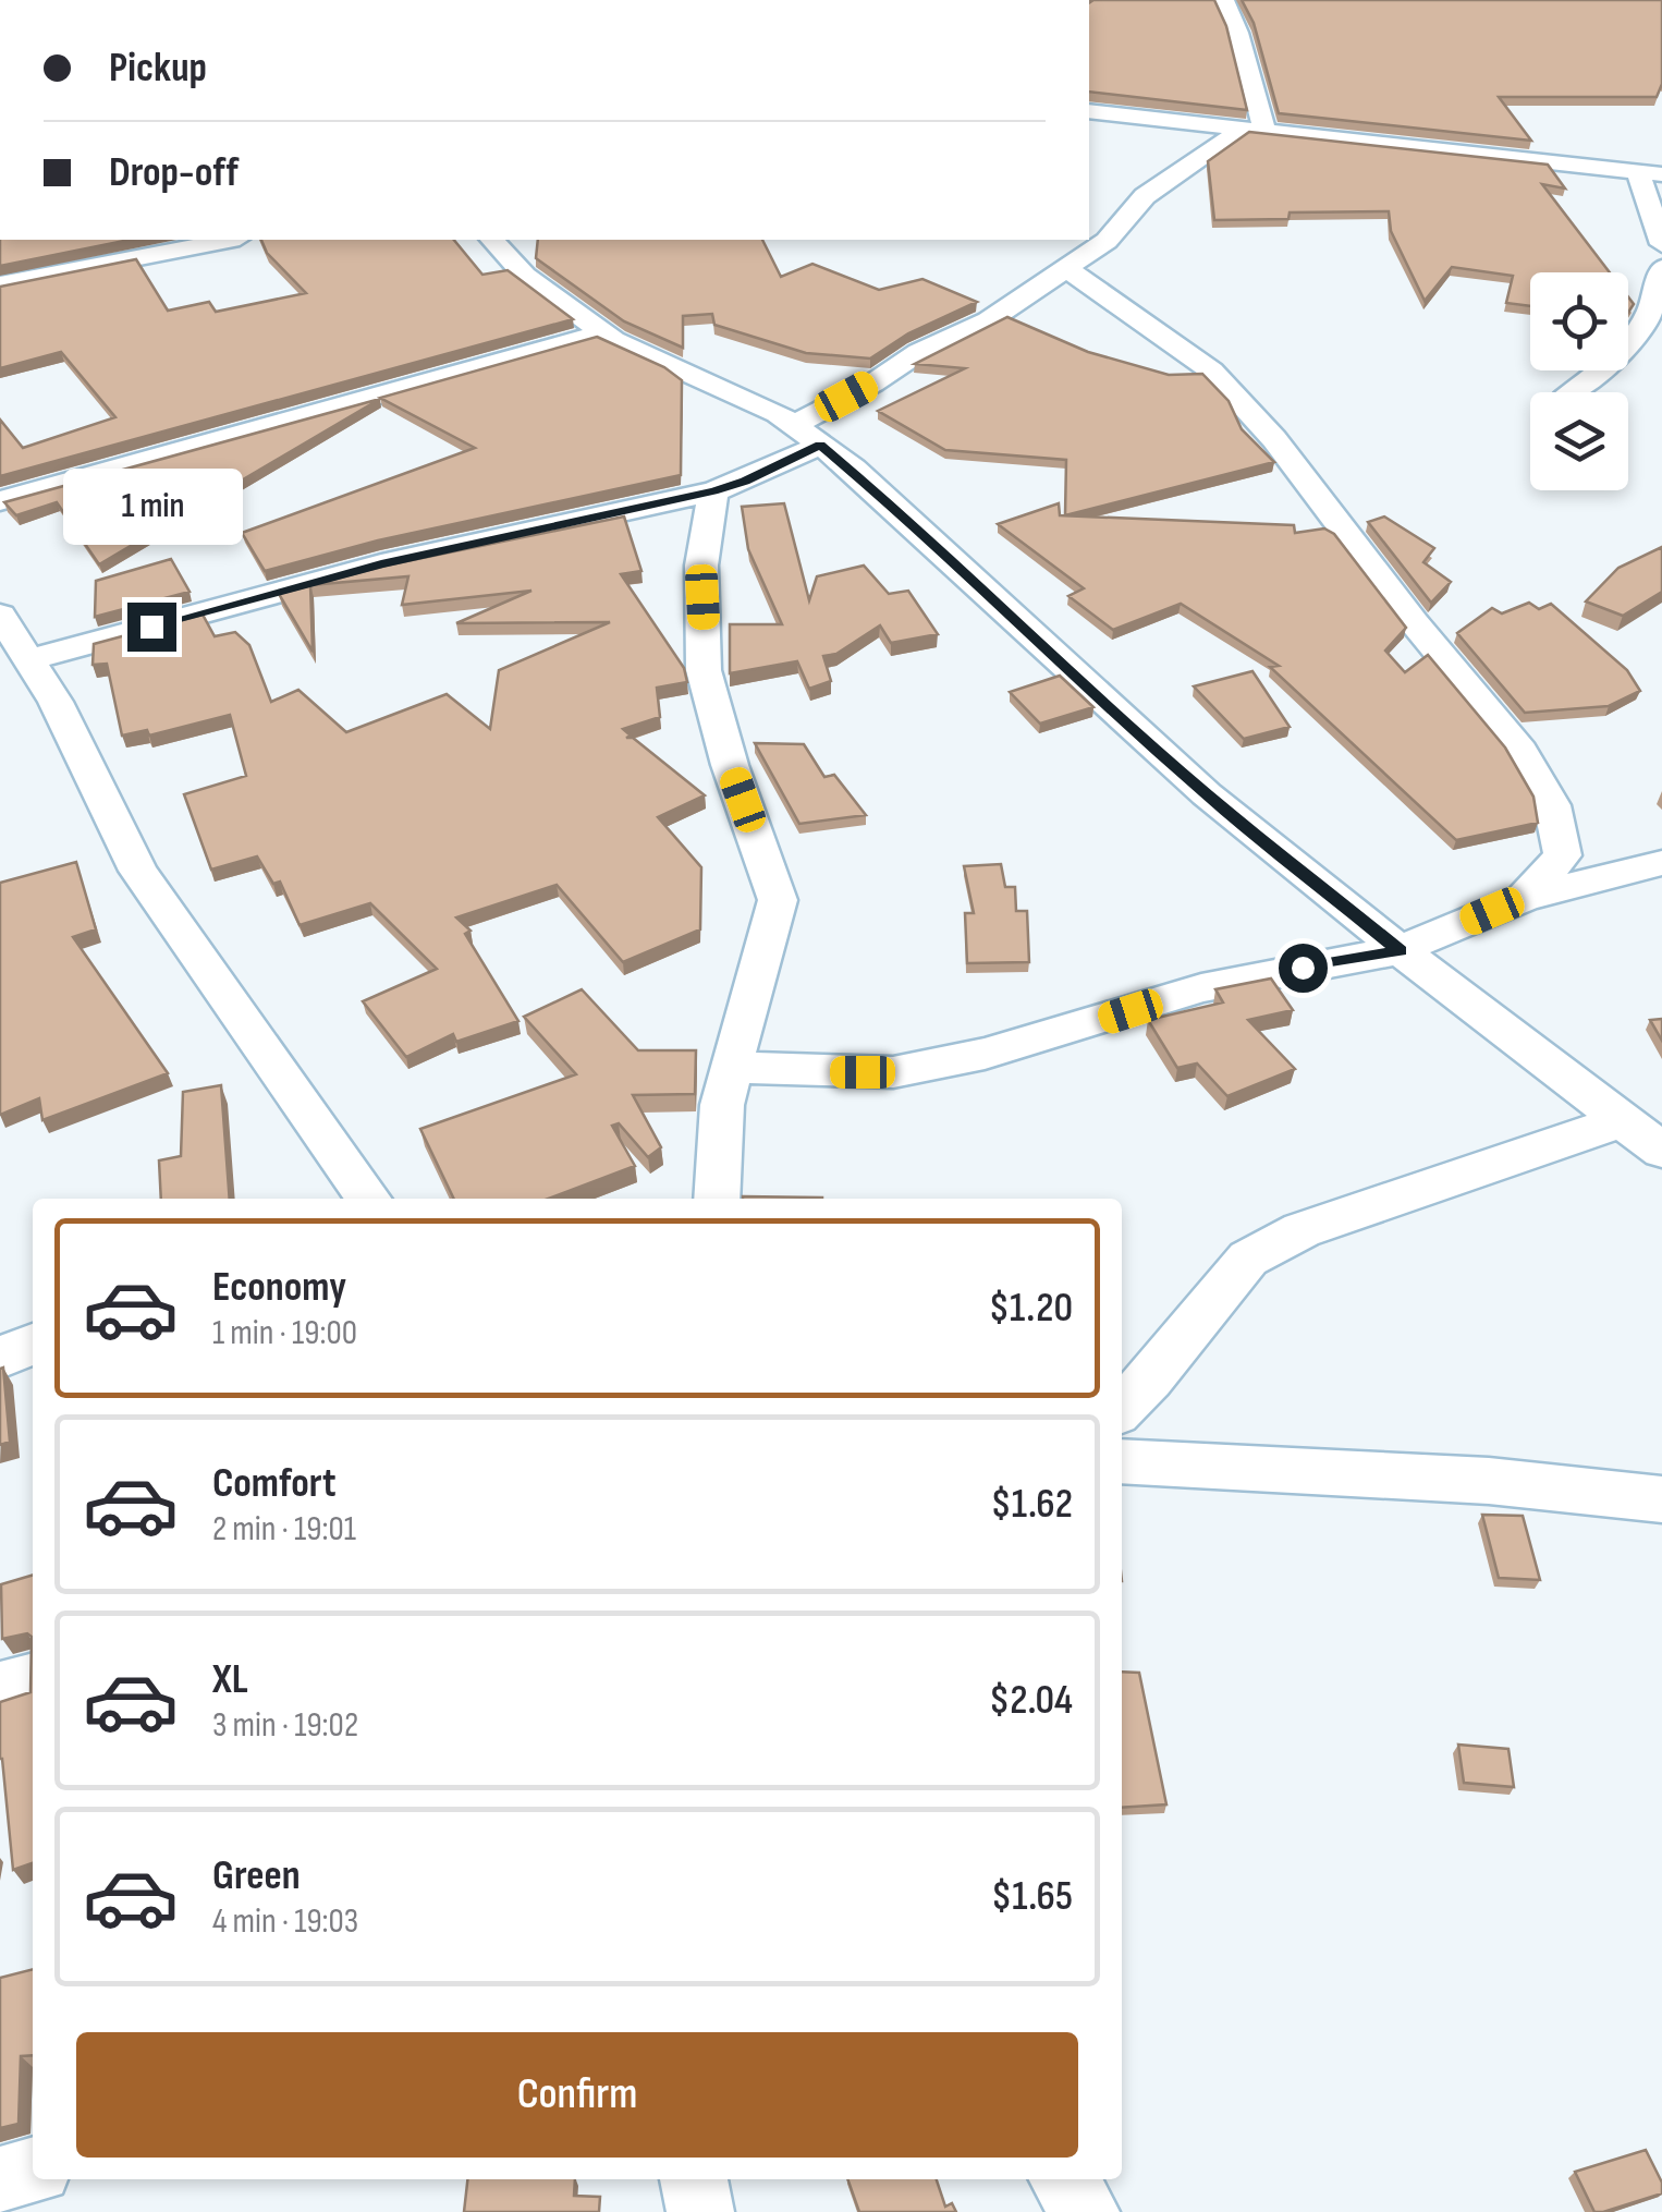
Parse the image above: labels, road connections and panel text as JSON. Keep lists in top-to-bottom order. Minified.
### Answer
{"page":{"banner":["Pickup","Drop-off"],"bubble":"1 min","list":[{"name":"Economy","note":"1 min · 19:00","value":"$1.20"},{"name":"Comfort","note":"2 min · 19:01","value":"$1.62"},{"name":"XL","note":"3 min · 19:02","value":"$2.04"},{"name":"Green","note":"4 min · 19:03","value":"$1.65"}],"buttons":"Confirm"}}
